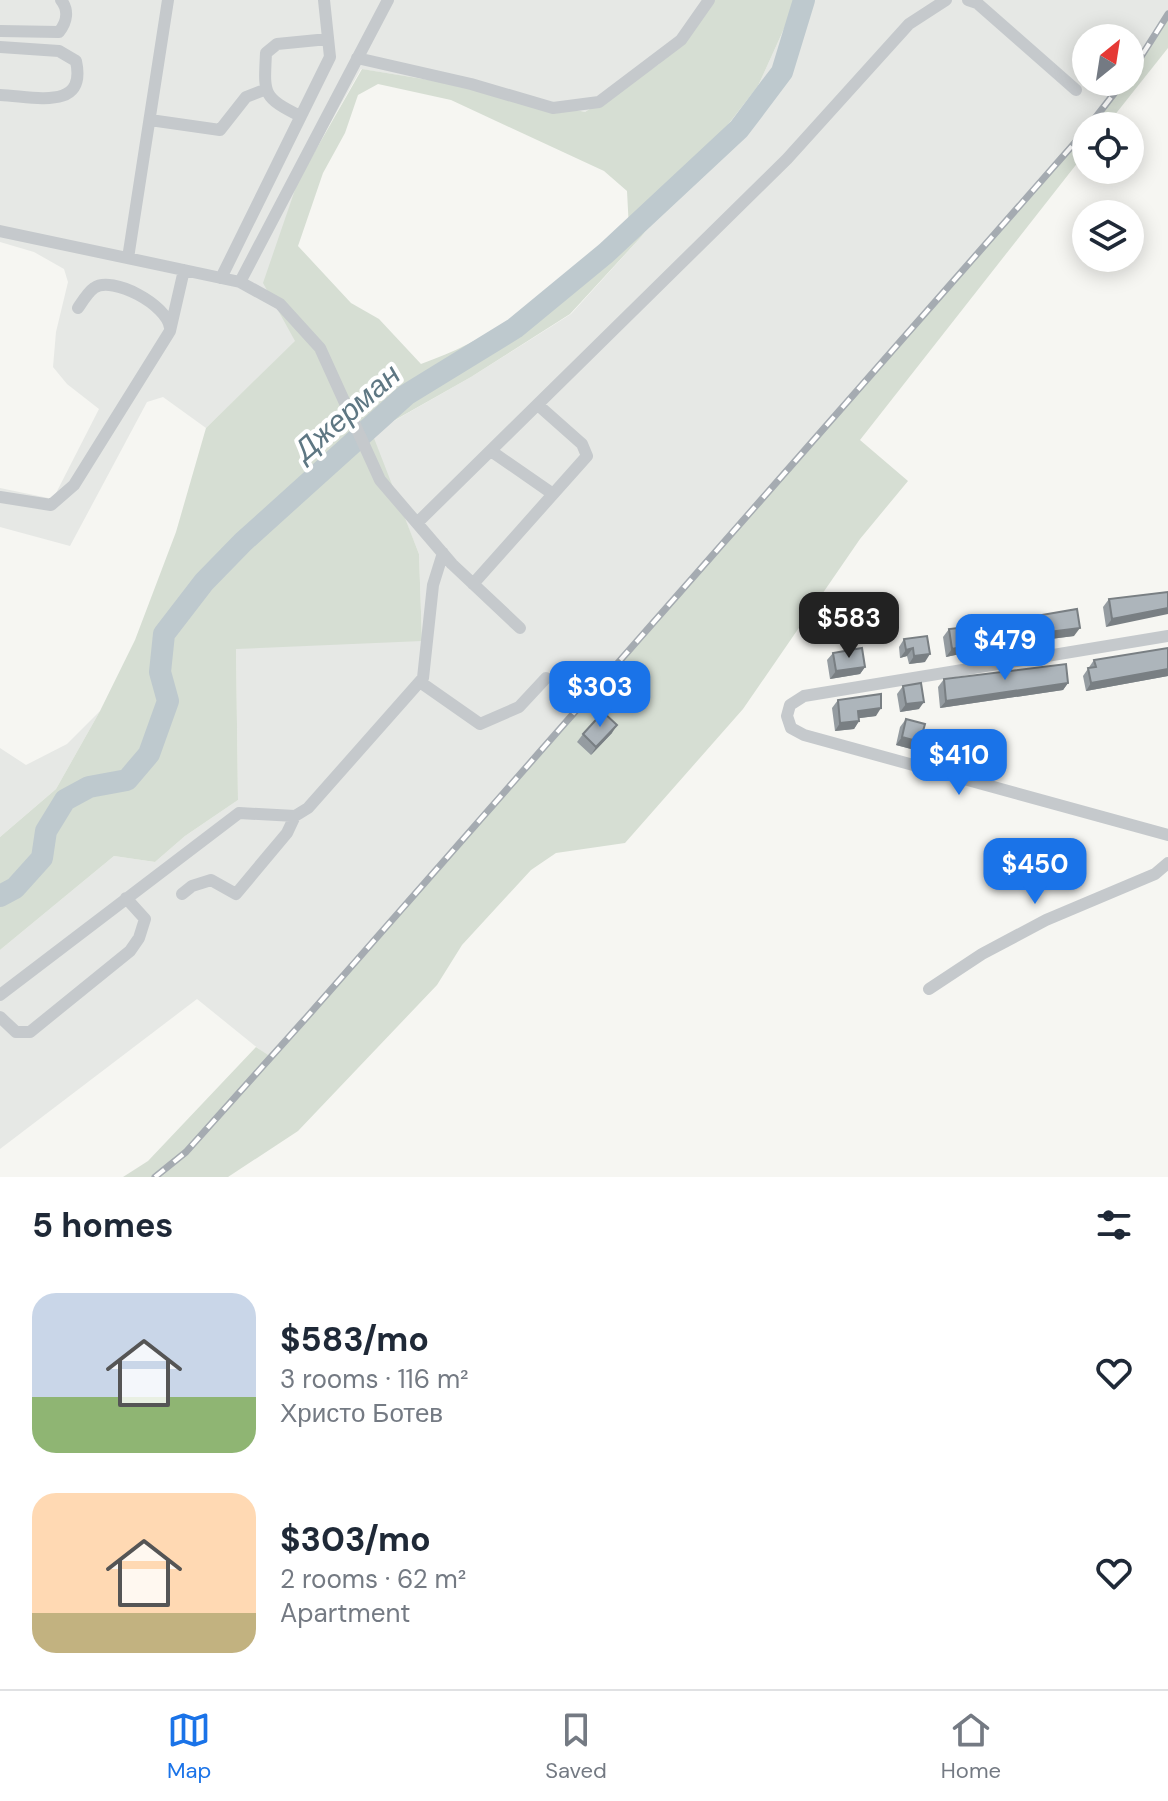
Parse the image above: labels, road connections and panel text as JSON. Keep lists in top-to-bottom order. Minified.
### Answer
{"water":["Джерман"],"north":"top right","page":{"price":["$583","$479","$303","$410","$450"],"heading":"5 homes","list":[{"name":"$583/mo","note":"3 rooms · 116 m² · Христо Ботев"},{"name":"$303/mo","note":"2 rooms · 62 m² · Apartment"}],"tabs":["Map","Saved","Home"]}}
